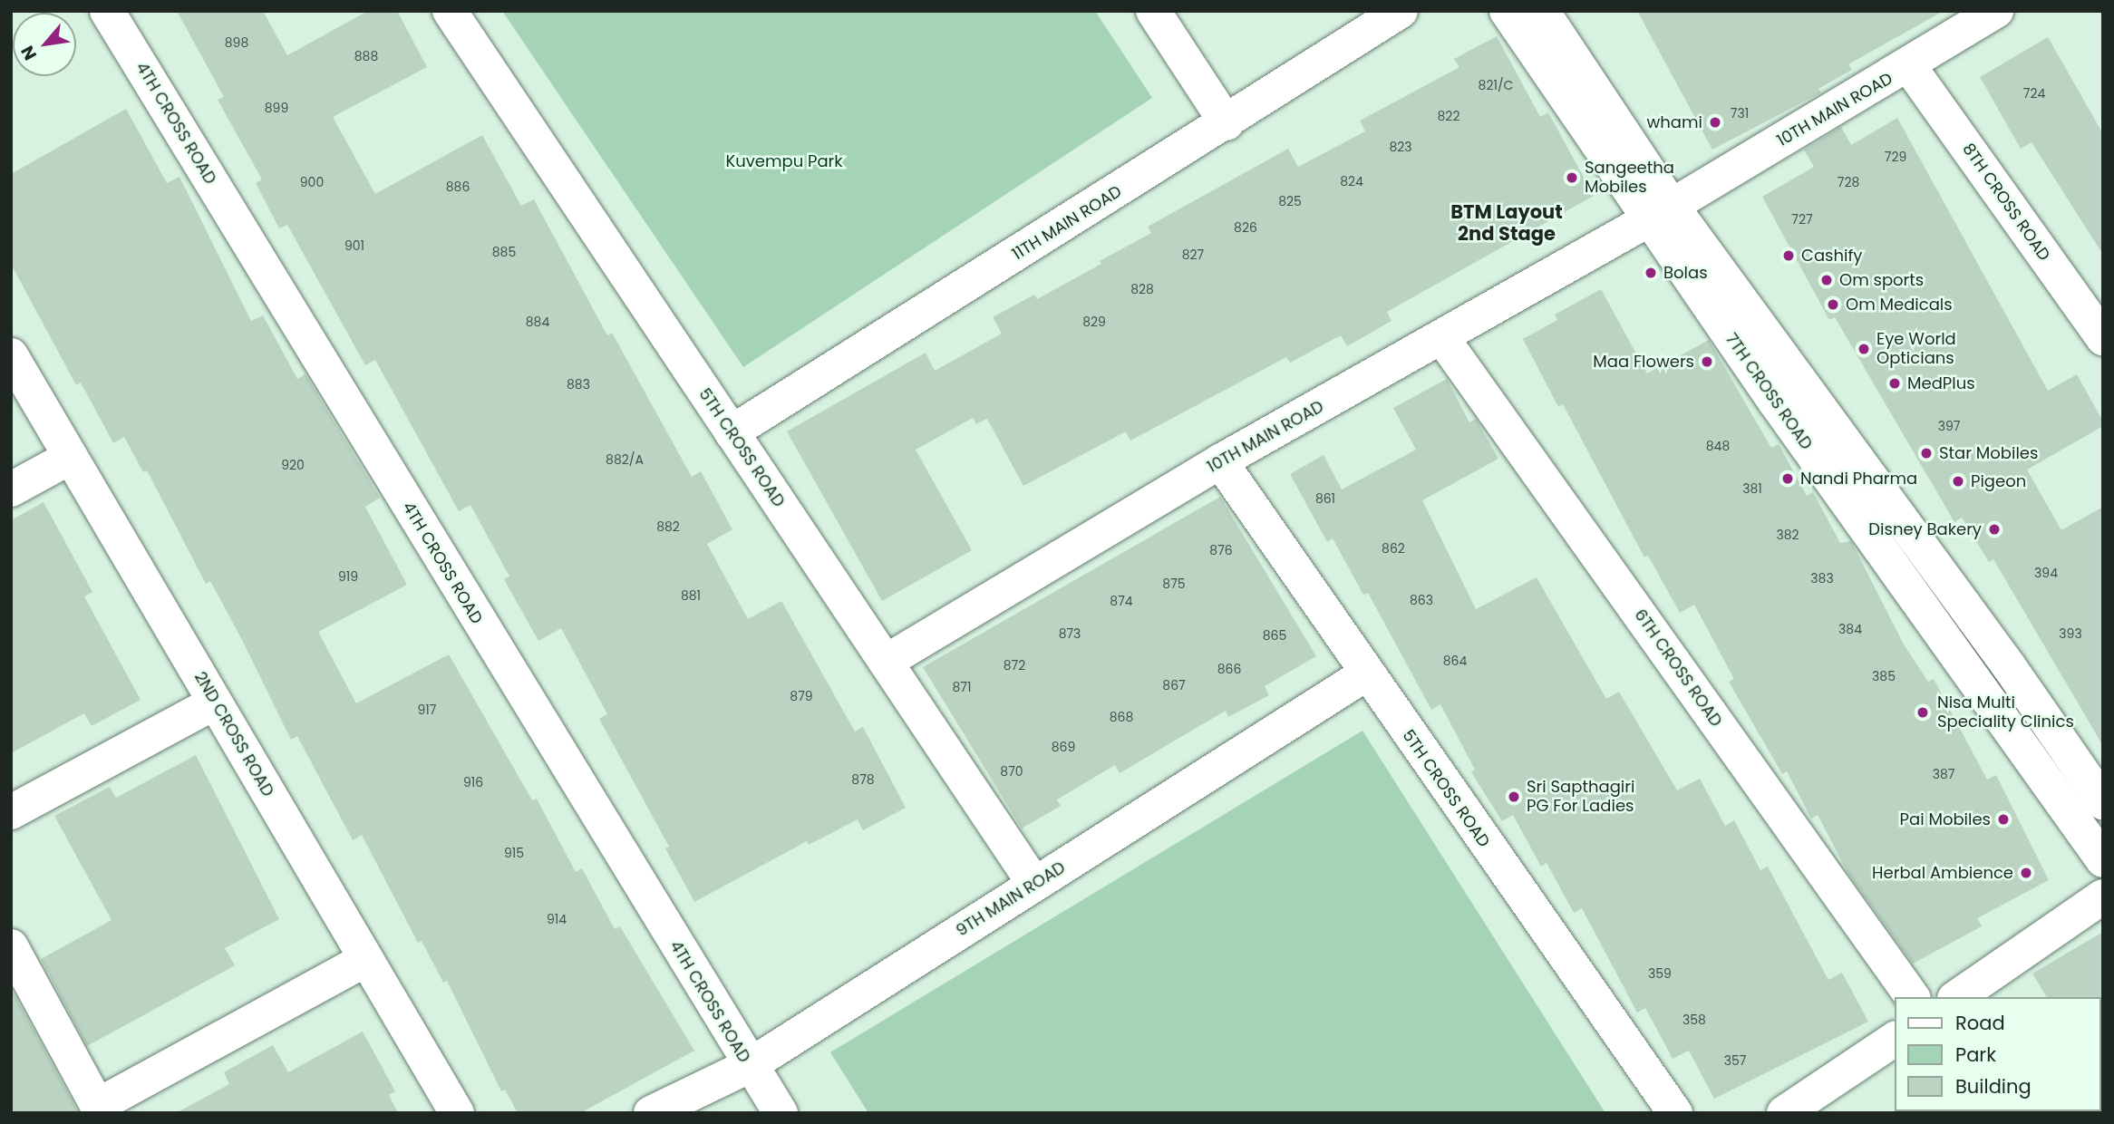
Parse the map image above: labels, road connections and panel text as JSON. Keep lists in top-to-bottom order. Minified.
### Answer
{"streets":{"street":["10TH MAIN ROAD","4TH CROSS ROAD","8TH CROSS ROAD","11TH MAIN ROAD","7TH CROSS ROAD","5TH CROSS ROAD","6TH CROSS ROAD","2ND CROSS ROAD","9TH MAIN ROAD"]},"crossings":[["10TH MAIN ROAD","8TH CROSS ROAD"],["10TH MAIN ROAD","7TH CROSS ROAD"],["10TH MAIN ROAD","5TH CROSS ROAD"],["10TH MAIN ROAD","6TH CROSS ROAD"],["4TH CROSS ROAD","9TH MAIN ROAD"],["11TH MAIN ROAD","5TH CROSS ROAD"],["5TH CROSS ROAD","9TH MAIN ROAD"]],"districts":["BTM Layout 2nd Stage"],"parks":["Kuvempu Park"],"places":["whami","Sangeetha Mobiles","Cashify","Bolas","Om sports","Om Medicals","Eye World Opticians","Maa Flowers","MedPlus","Star Mobiles","Nandi Pharma","Pigeon","Disney Bakery","Nisa Multi Speciality Clinics","Sri Sapthagiri PG For Ladies","Pai Mobiles","Herbal Ambience"],"house_numbers":["898","888","821/C","724","899","731","822","823","729","824","900","728","886","825","727","826","901","885","827","828","884","829","883","397","848","882/A","920","381","861","882","382","862","876","394","919","383","875","881","863","874","384","873","393","865","864","872","866","385","867","871","879","917","868","869","870","387","878","916","915","914","359","358","357"],"legend":["Road","Park","Building"],"north":"bottom left"}
